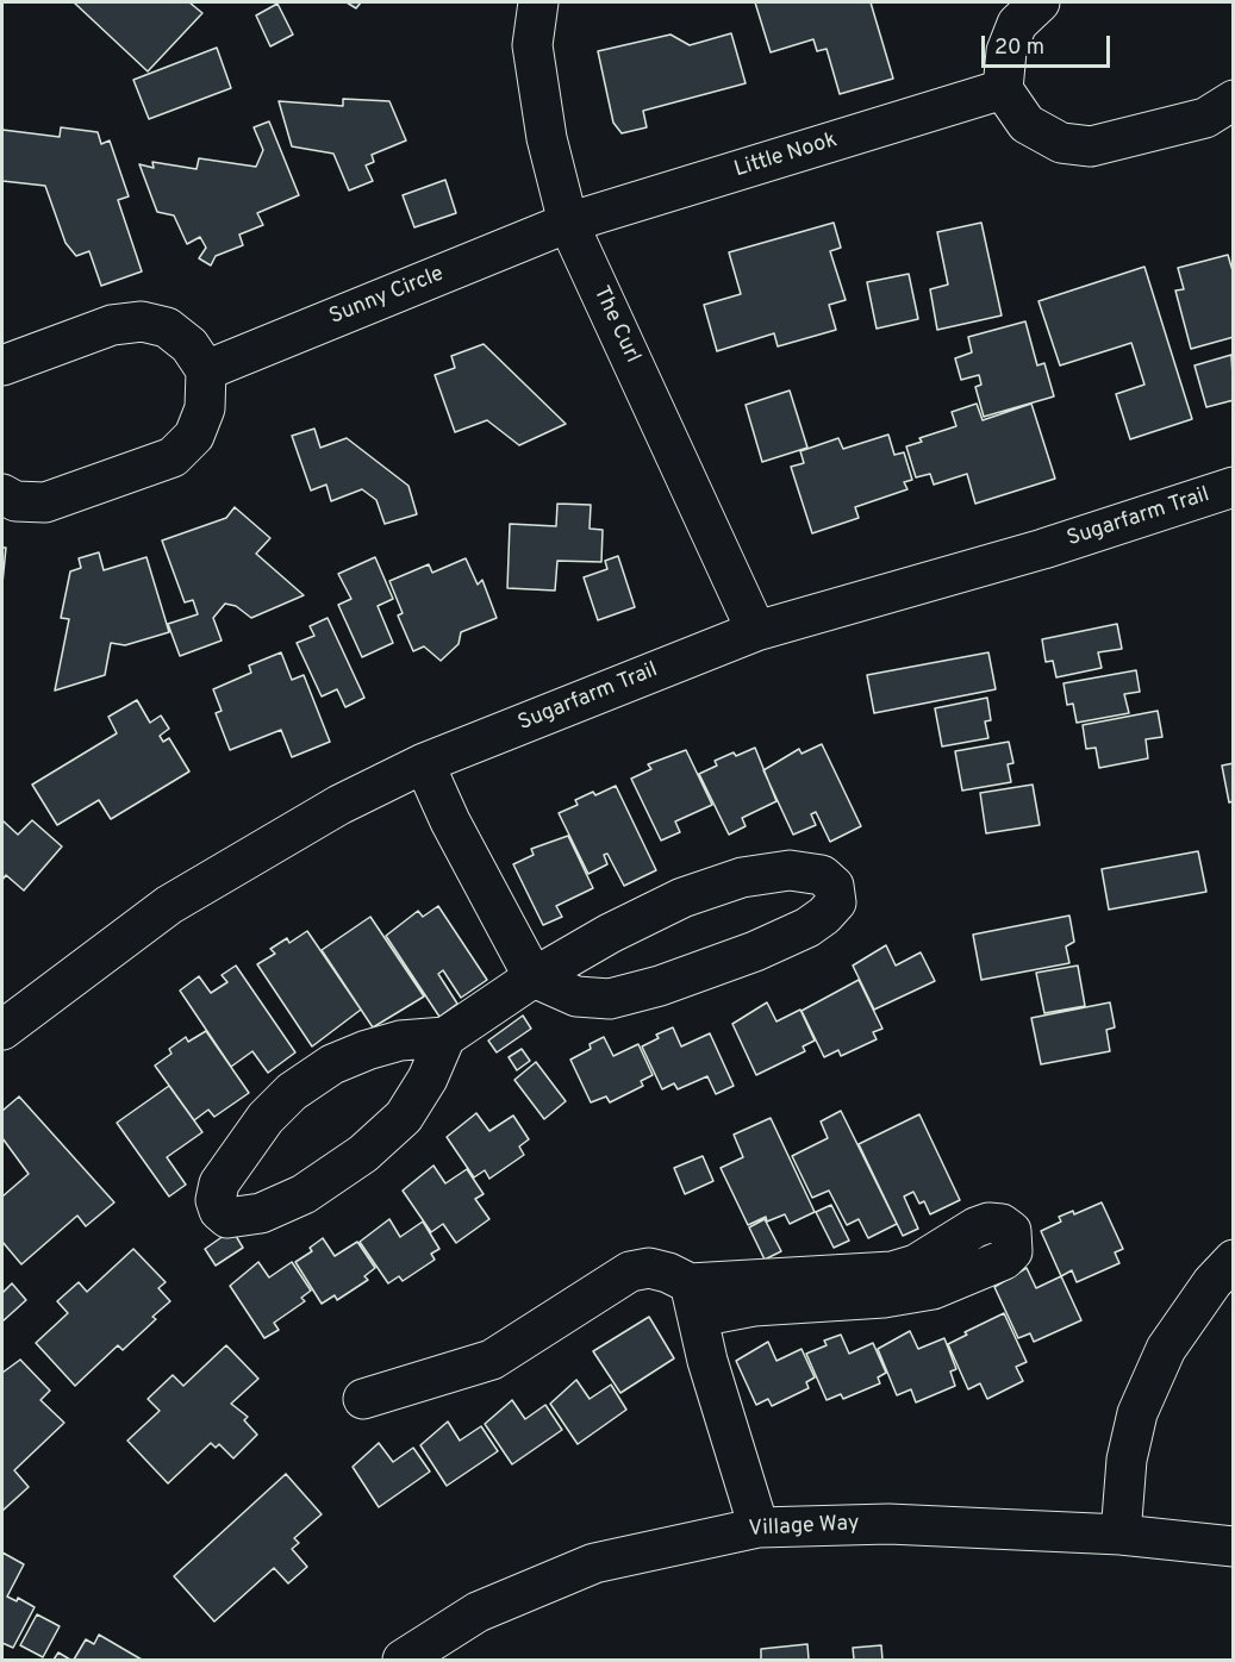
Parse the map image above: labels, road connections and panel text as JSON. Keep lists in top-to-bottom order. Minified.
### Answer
{"streets":{"street":["Little Nook","Sunny Circle","The Curl","Sugarfarm Trail","Village Way"]},"crossings":[["Little Nook","Sunny Circle"],["Little Nook","The Curl"],["Sunny Circle","The Curl"],["The Curl","Sugarfarm Trail"]],"scale_bar":"20 m"}
